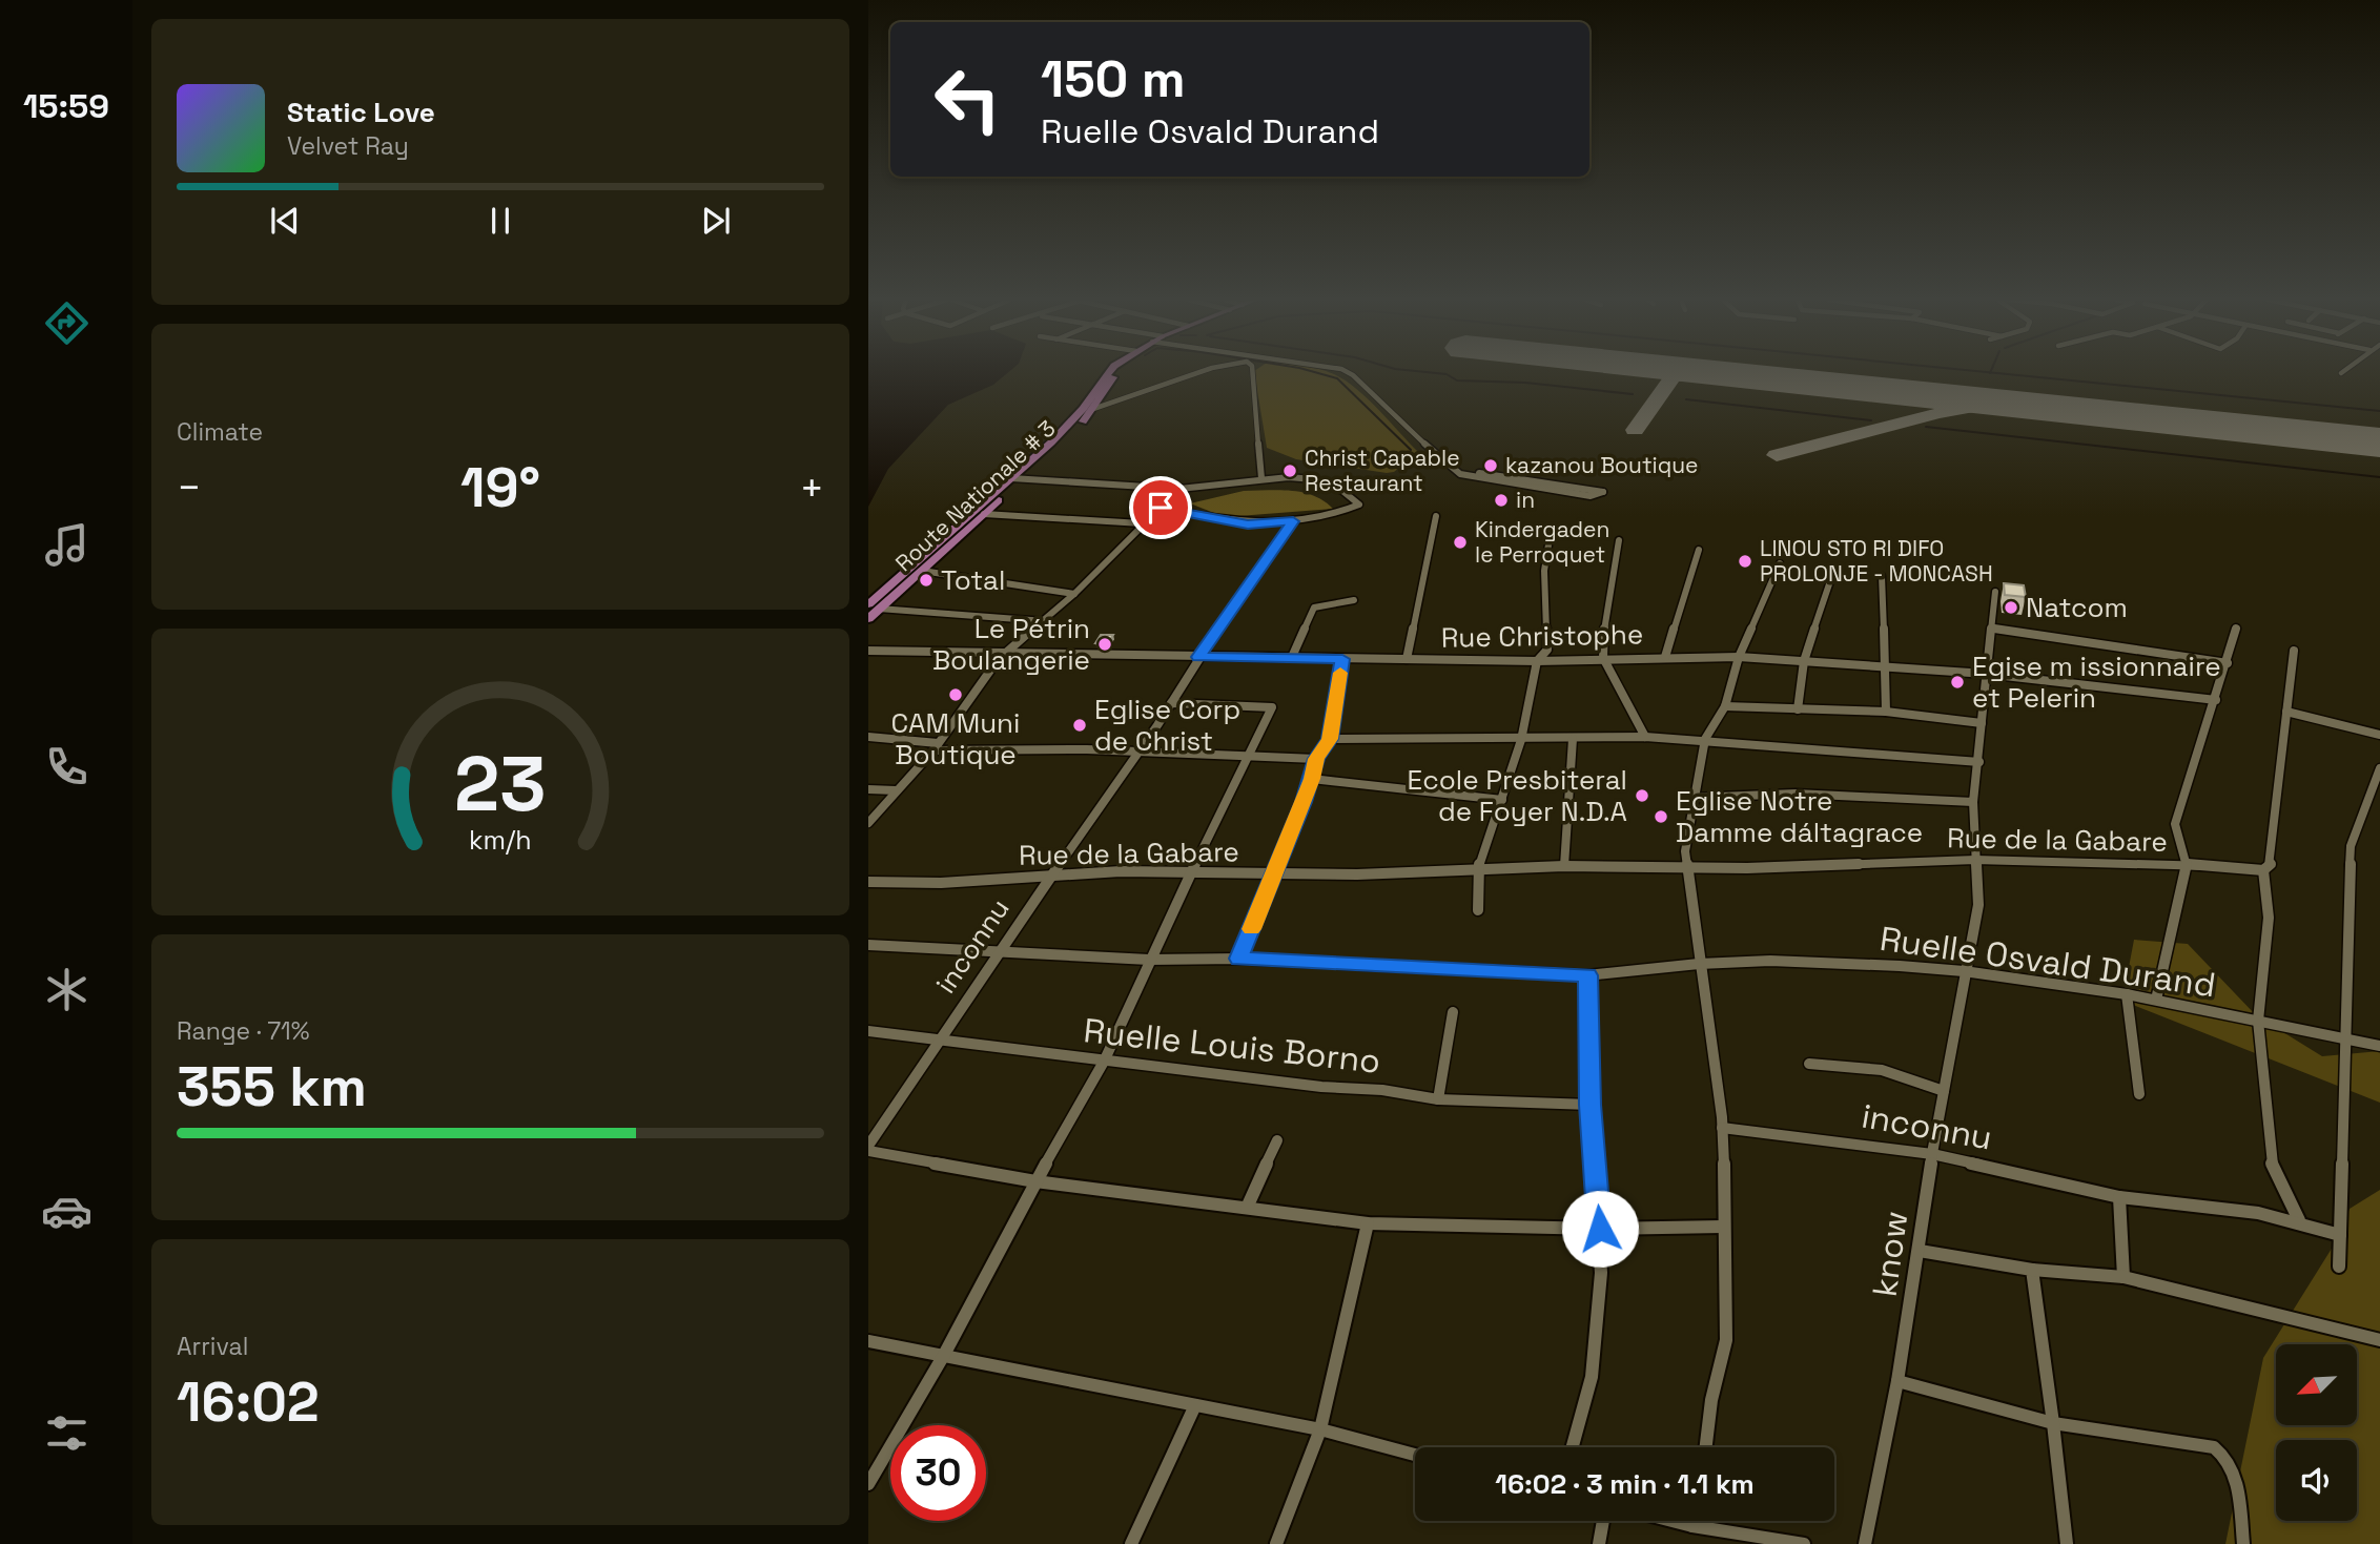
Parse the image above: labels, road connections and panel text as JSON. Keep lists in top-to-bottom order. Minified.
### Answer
{"streets":{"main road":["Route Nationale # 3"],"street":["Rue Christophe","Rue de la Gabare","inconnu","Ruelle Osvald Durand","Ruelle Louis Borno","know"]},"crossings":[["Rue Christophe","inconnu"],["Rue de la Gabare","inconnu"],["inconnu","Ruelle Osvald Durand"],["inconnu","Ruelle Louis Borno"],["inconnu","know"],["Ruelle Osvald Durand","know"]],"places":["kazanou Boutique","Christ Capable Restaurant","in","Kindergaden le Perroquet","LINOU STO RI DIFO PROLONJE - MONCASH","Total","Natcom","Le Pétrin Boulangerie","Egise m issionnaire et Pelerin","CAM Muni Boutique","Eglise Corp de Christ","Ecole Presbiteral de Foyer N.D.A","Eglise Notre Damme dáltagrace"],"north":"bottom left","page":{"tabs":"15:59","turn":["150 m","Ruelle Osvald Durand"],"song":["Static Love","Velvet Ray"],"tile":["Climate",["Range · 71%","355 km"],["Arrival","16:02"]],"heat":["−","19°","+"],"limit":"30","trip":"16:02 · 3 min · 1.1 km","gauge":["23","km/h"]}}
